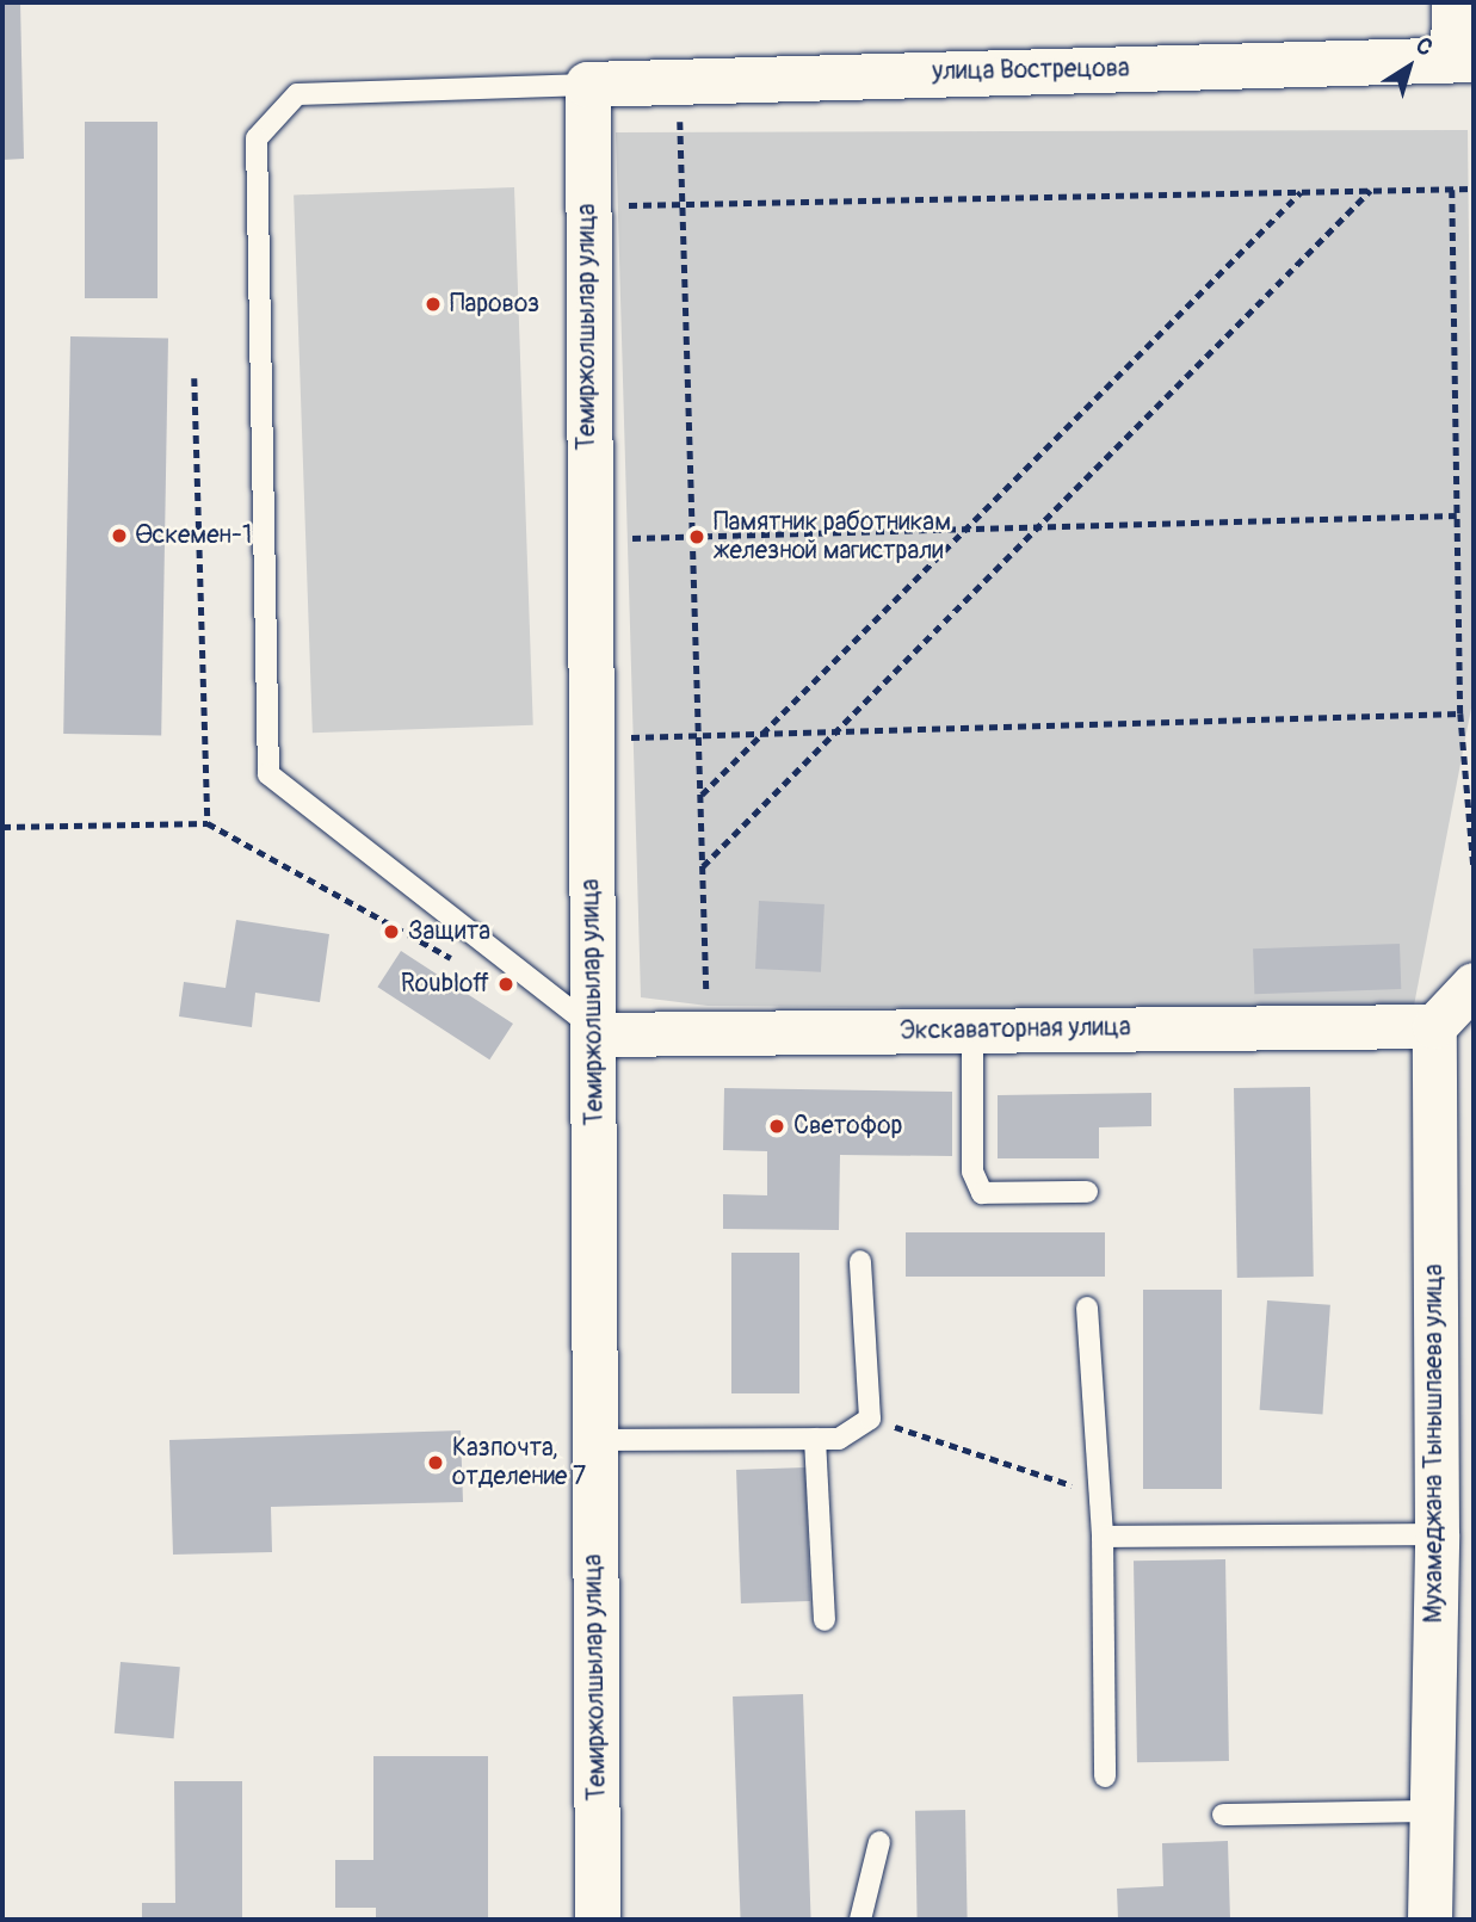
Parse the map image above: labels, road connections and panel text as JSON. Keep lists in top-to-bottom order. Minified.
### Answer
{"streets":{"street":["улица Вострецова","Темиржолшылар улица","Экскаваторная улица","Мухамеджана Тынышпаева улица"]},"crossings":[["улица Вострецова","Темиржолшылар улица"],["Темиржолшылар улица","Экскаваторная улица"],["Экскаваторная улица","Мухамеджана Тынышпаева улица"]],"places":["Паровоз","Өскемен-1","Памятник работникам железной магистрали","Защита","Roubloff","Светофор","Казпочта, отделение 7"],"north":"top right"}
